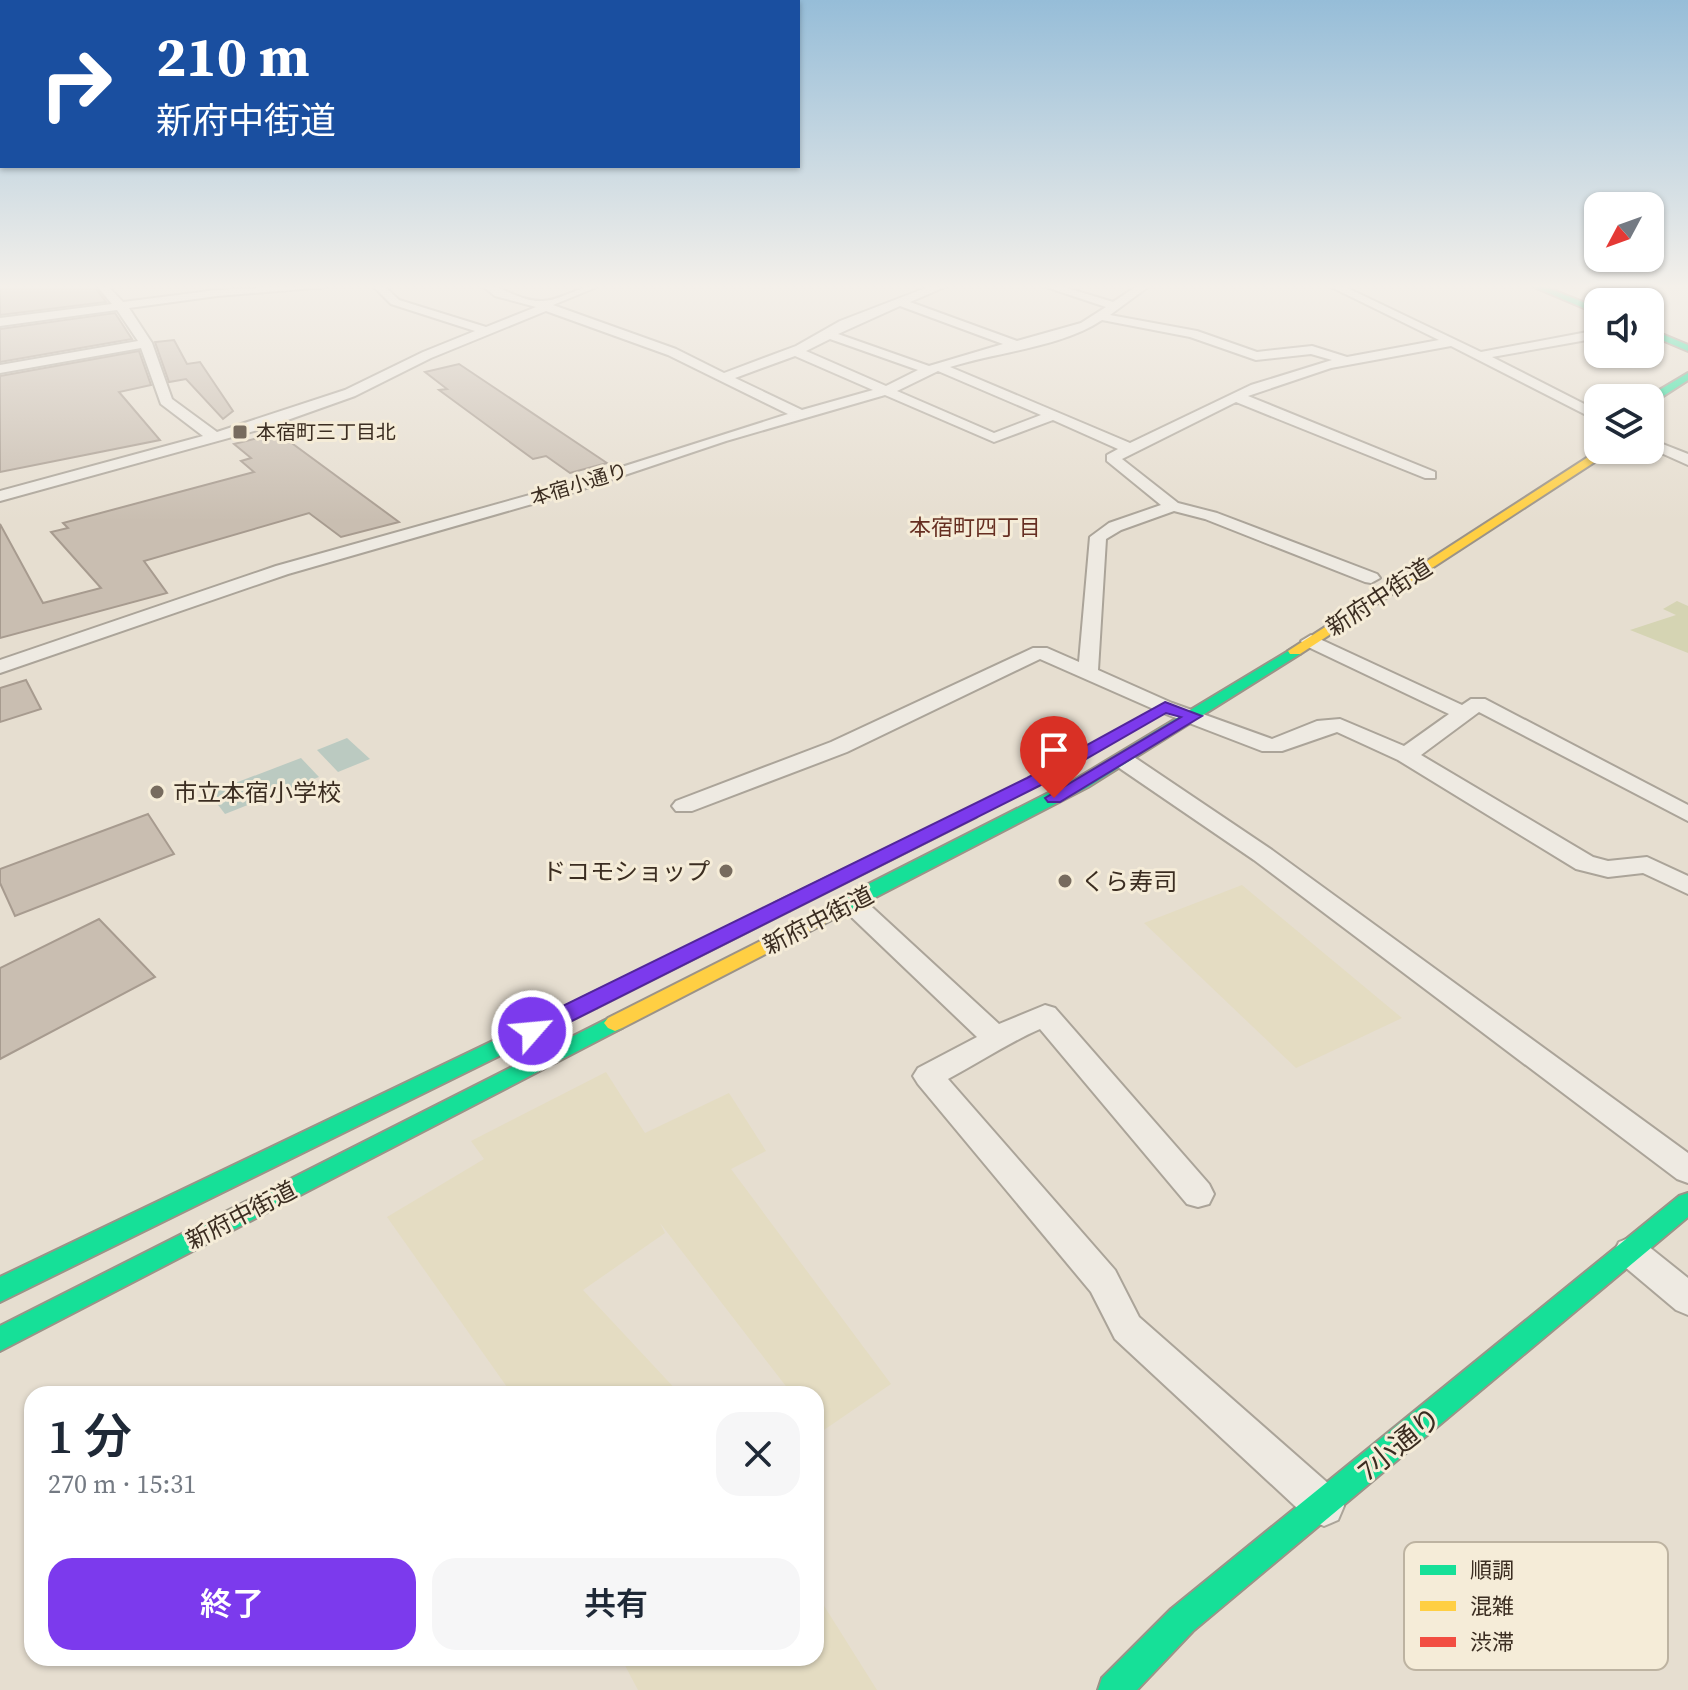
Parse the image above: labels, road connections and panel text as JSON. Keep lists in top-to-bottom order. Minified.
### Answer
{"streets":{"main road":["新府中街道","7小通り"],"street":["本宿小通り"]},"districts":["本宿町四丁目"],"places":{"transit":["本宿町三丁目北"],"other":["市立本宿小学校","ドコモショップ","くら寿司"]},"legend":["順調","混雑","渋滞"],"north":"bottom left","page":{"turn":["210 m","新府中街道"],"heading":["1 分","270 m · 15:31"],"buttons":["終了","共有"]}}
